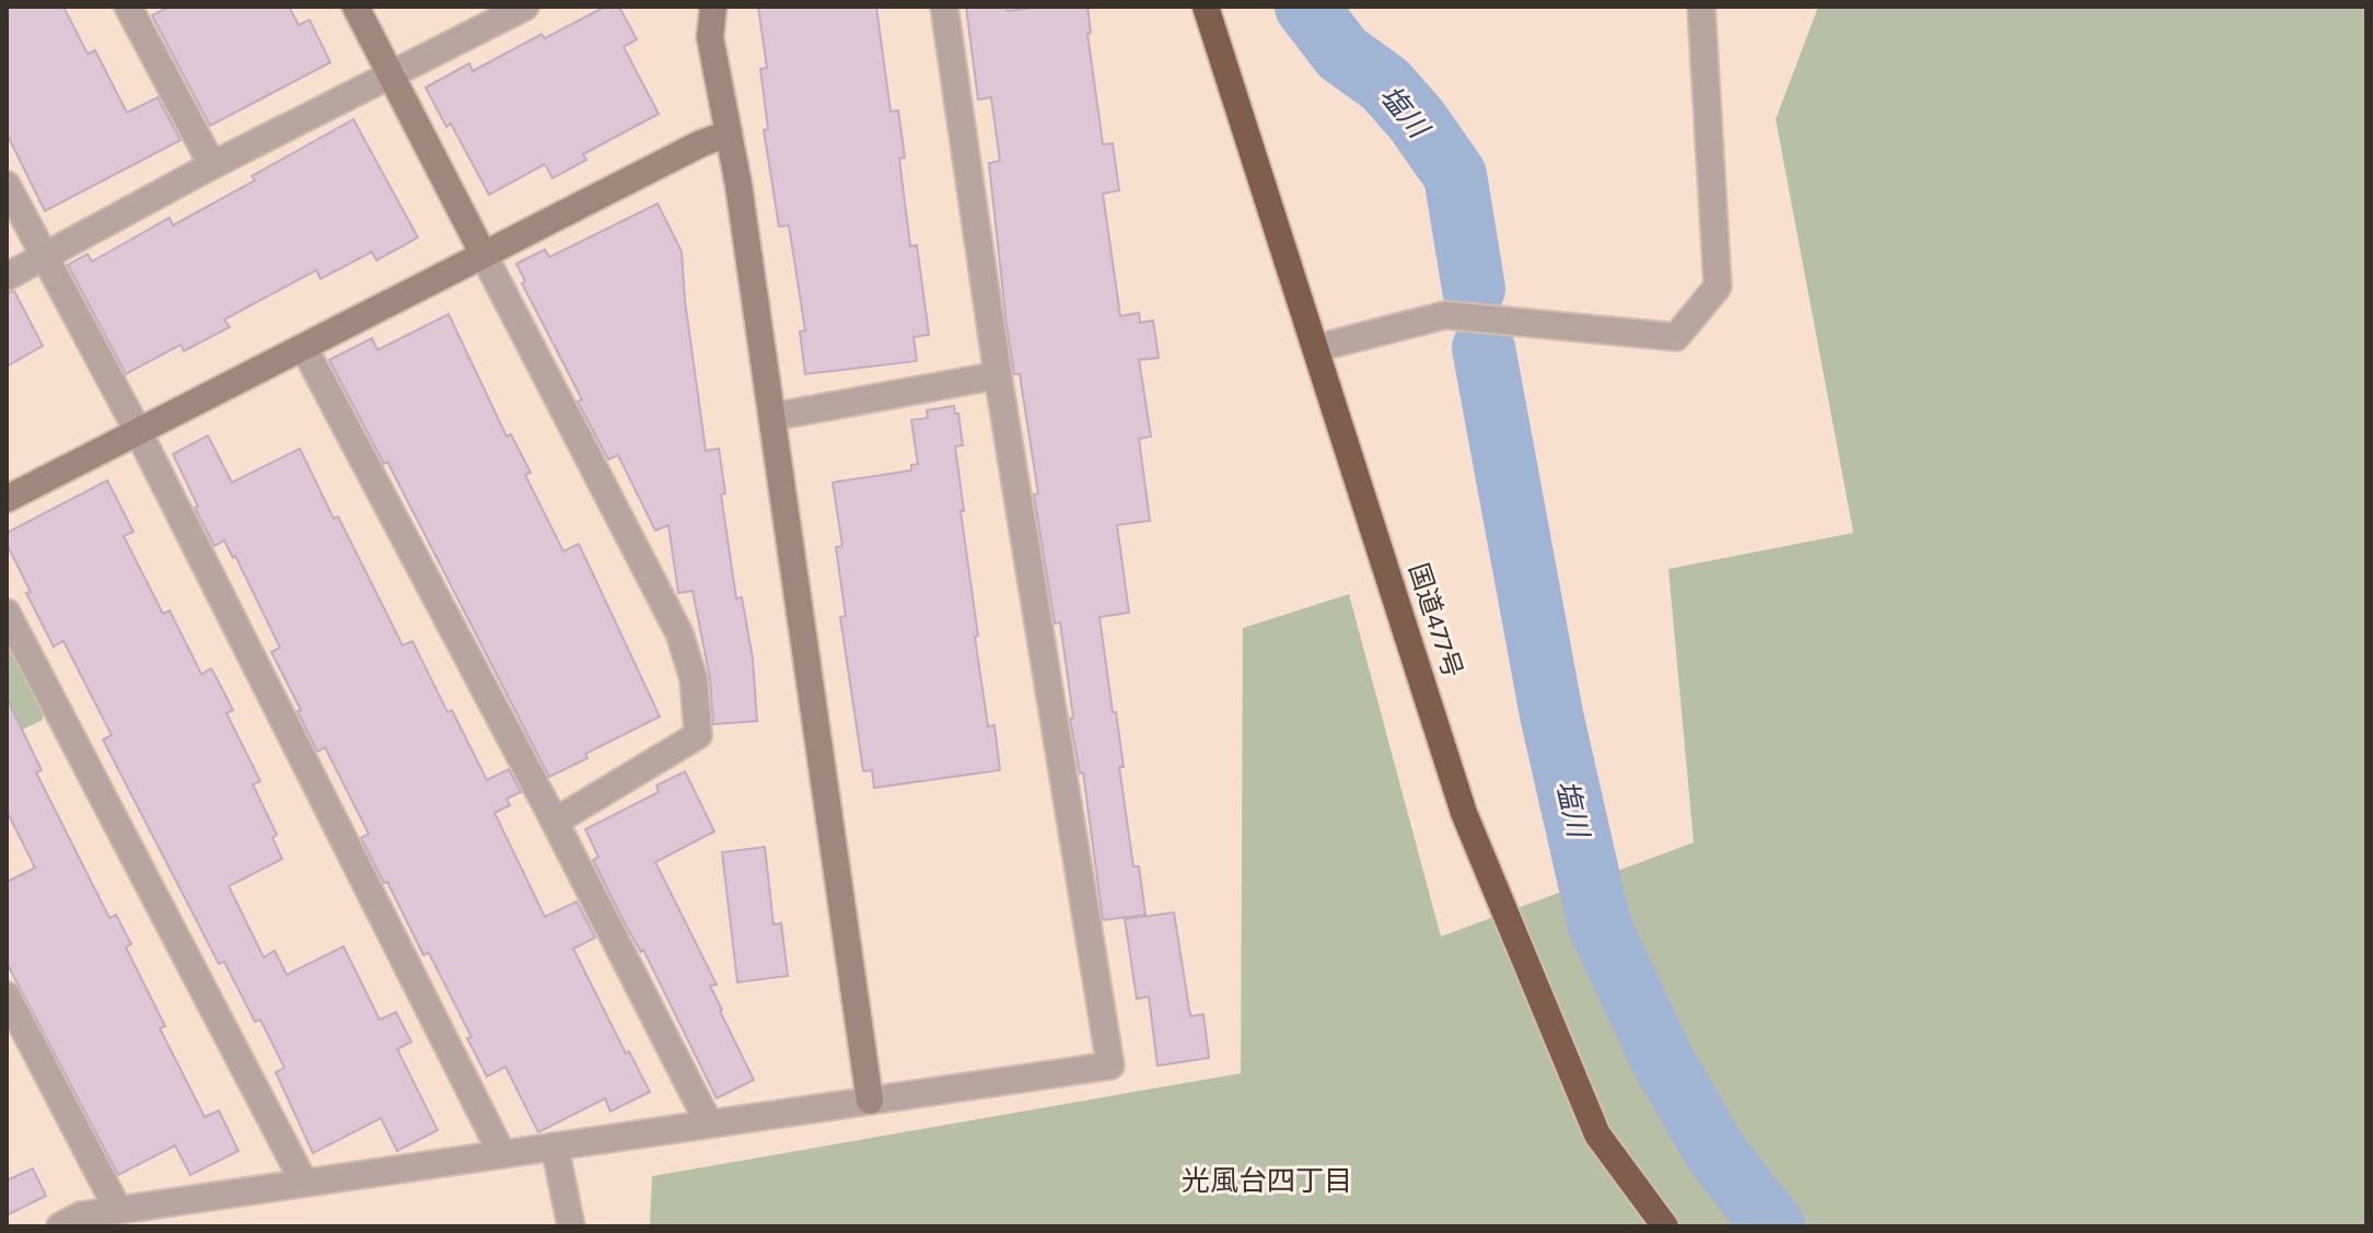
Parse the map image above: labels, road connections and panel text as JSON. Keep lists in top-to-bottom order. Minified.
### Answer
{"streets":{"highway":["国道477号"]},"districts":["光風台四丁目"],"water":["塩川"]}
